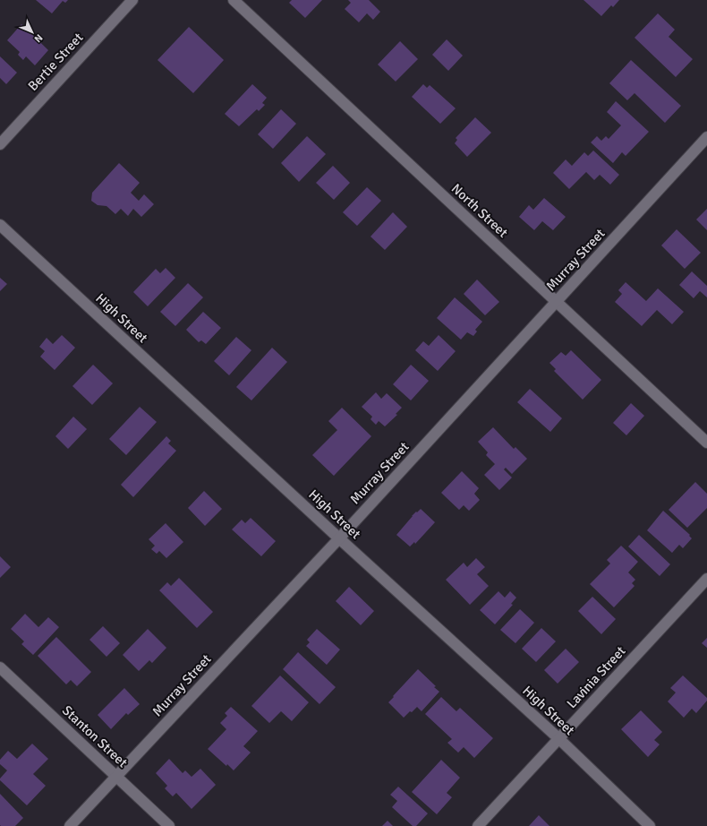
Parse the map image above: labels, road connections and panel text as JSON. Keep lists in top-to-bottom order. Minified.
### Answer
{"streets":{"street":["Bertie Street","North Street","Murray Street","High Street","Lavinia Street","Stanton Street"]},"crossings":[["North Street","Murray Street"],["Murray Street","High Street"],["Murray Street","Stanton Street"],["High Street","Lavinia Street"]],"north":"bottom right"}
